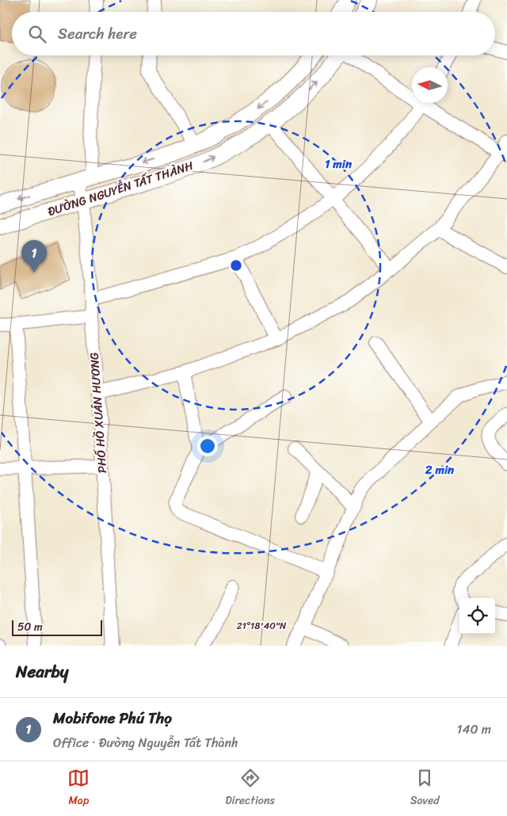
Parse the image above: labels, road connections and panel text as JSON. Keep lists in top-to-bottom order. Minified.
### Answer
{"streets":{"main road":["ĐƯỜNG NGUYỄN TẤT THÀNH"],"street":["PHỐ HỒ XUÂN HƯƠNG"]},"crossings":[["ĐƯỜNG NGUYỄN TẤT THÀNH","PHỐ HỒ XUÂN HƯƠNG"]],"scale_bar":"50 m","north":"left","page":{"search":"Search here","pins":"1","scale":"50 m","heading":"Nearby","list":[{"mark":"1","name":"Mobifone Phú Thọ","note":"Office · Đường Nguyễn Tất Thành","value":"140 m"}],"nav":["Map","Directions","Saved"]},"coordinates":["21°18'40\"N"],"rings":["1 min","2 min"]}
